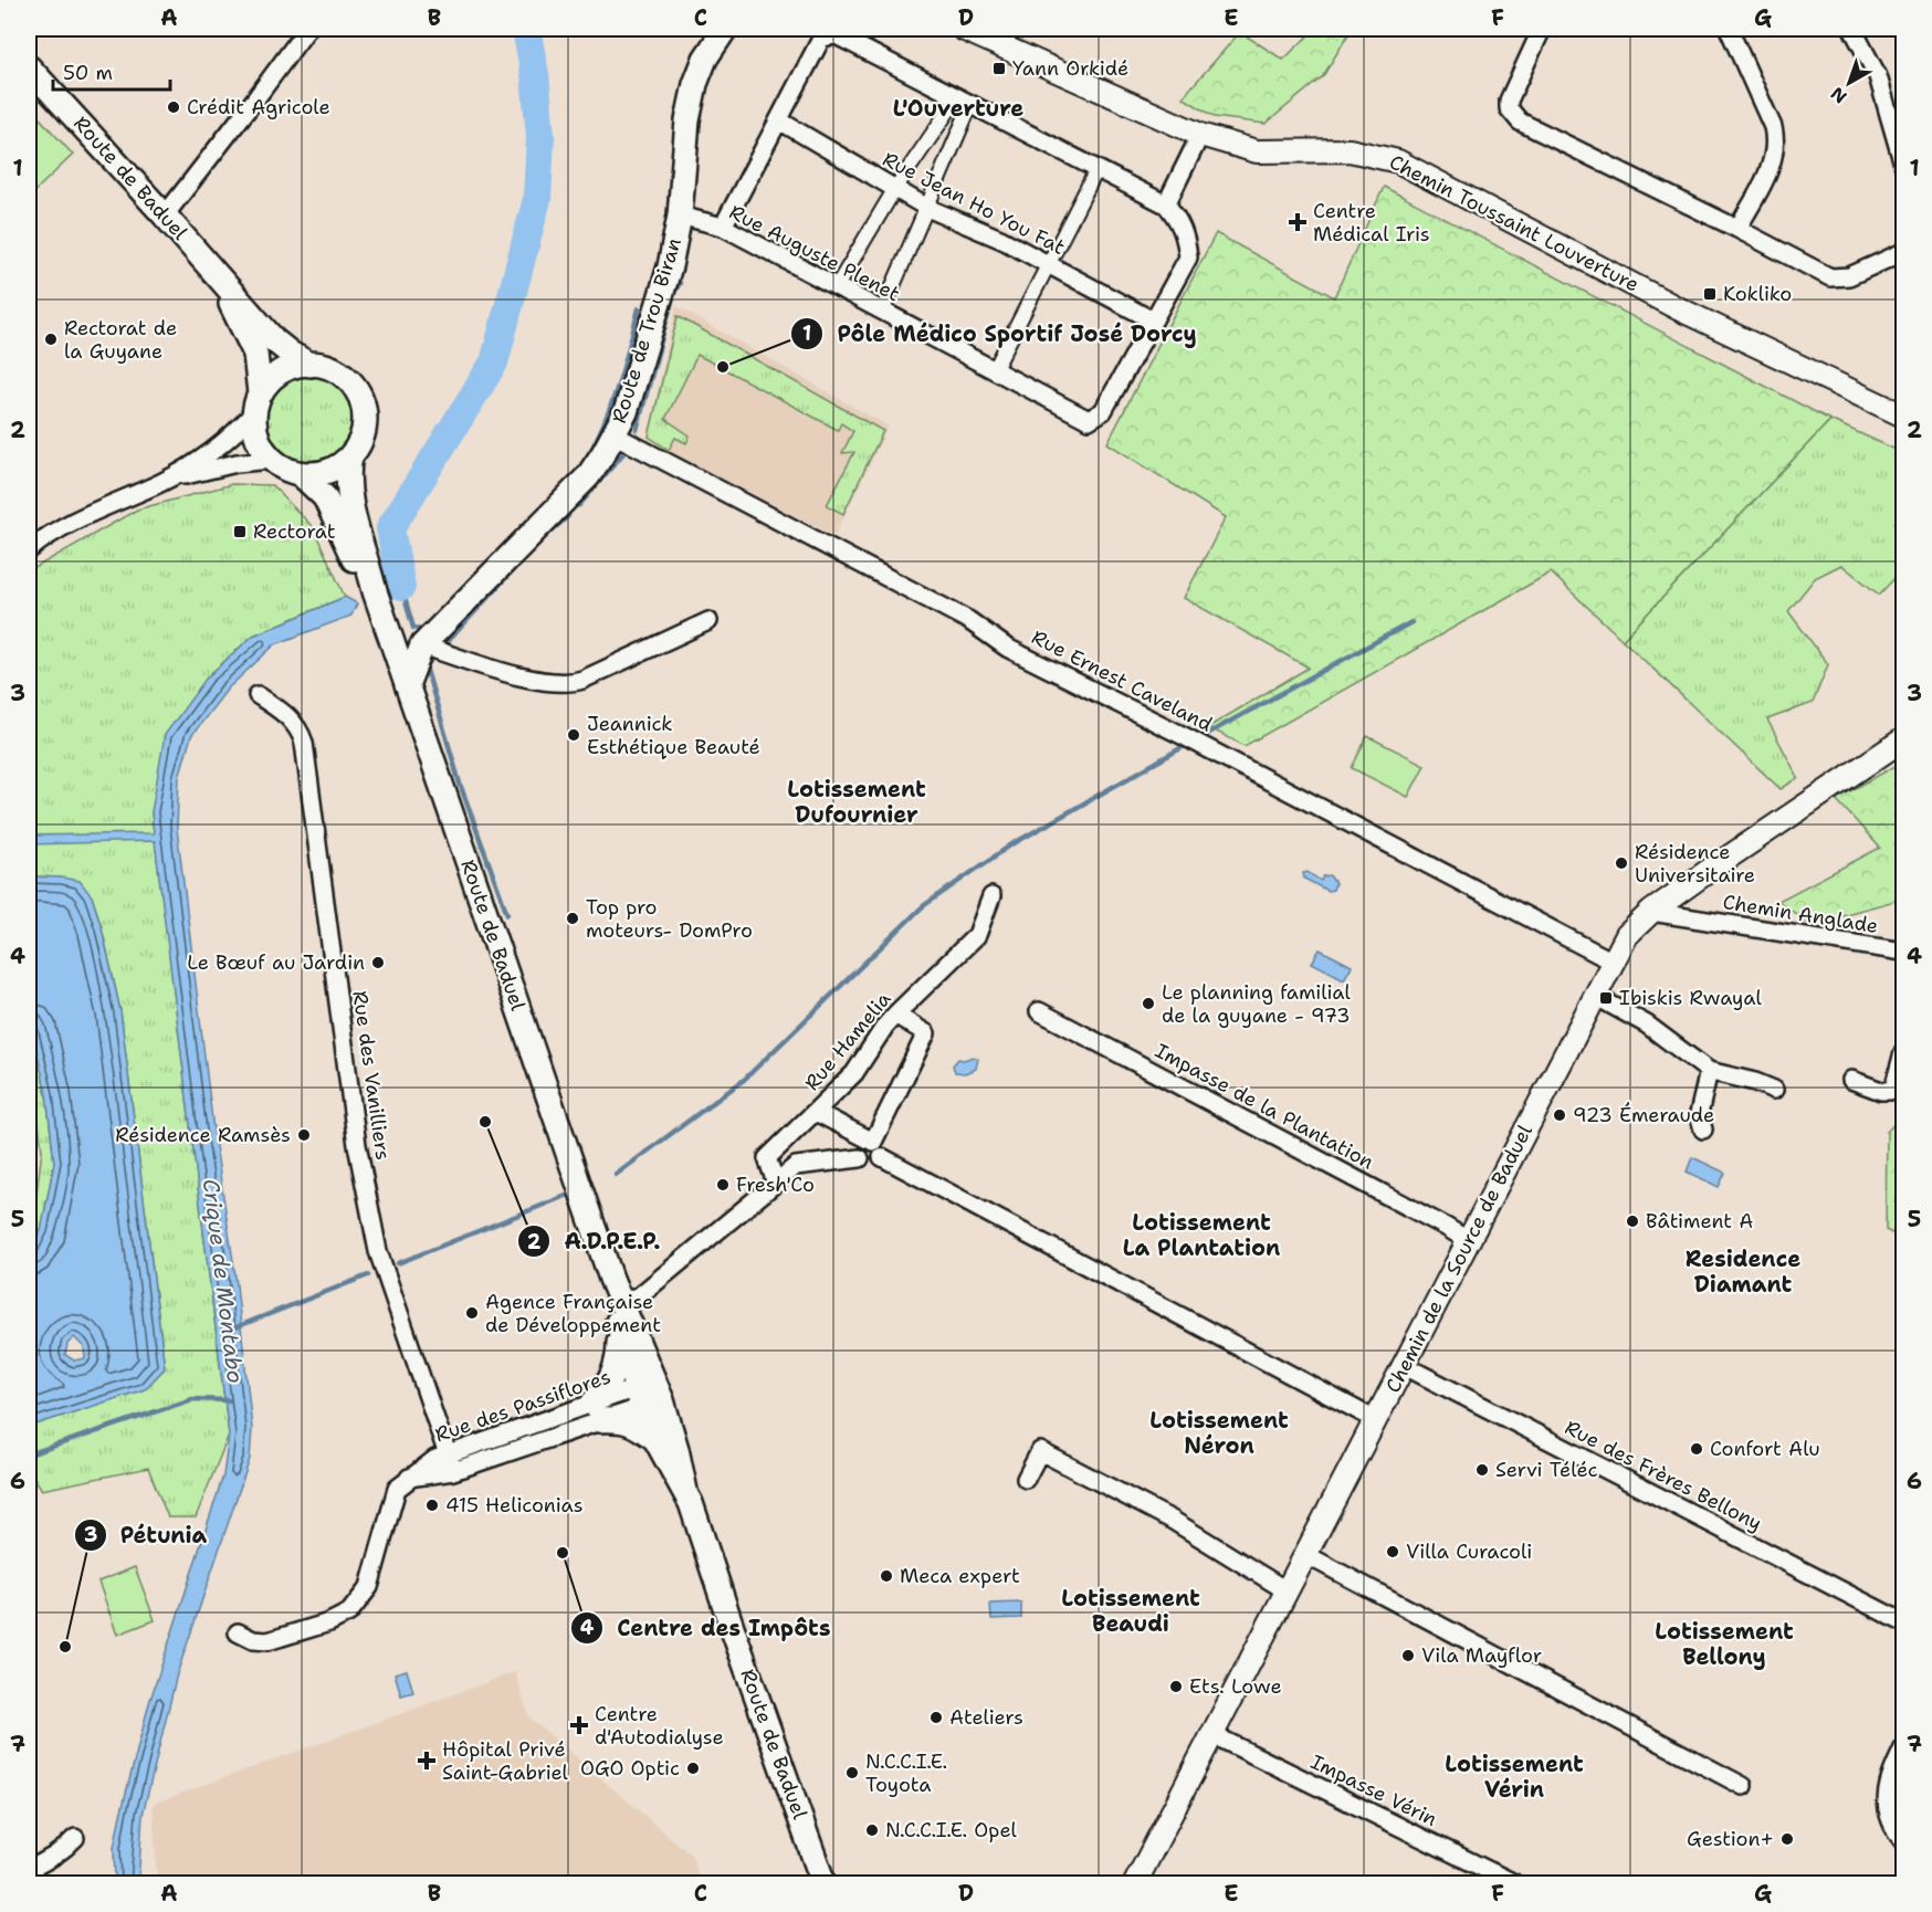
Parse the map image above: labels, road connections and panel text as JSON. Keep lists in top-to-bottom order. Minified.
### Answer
{"streets":{"main road":["Route de Baduel","Route de Trou Biran"],"street":["Rue Jean Ho You Fat","Chemin Toussaint Louverture","Rue Auguste Plenet","Rue Ernest Caveland","Chemin Anglade","Rue Hamelia","Rue des Vanilliers","Impasse de la Plantation","Chemin de la Source de Baduel","Rue des Passiflores","Rue des Frères Bellony","Impasse Vérin"]},"crossings":[["Route de Baduel","Route de Trou Biran"],["Route de Baduel","Rue des Passiflores"],["Rue Jean Ho You Fat","Rue Auguste Plenet"],["Rue Auguste Plenet","Route de Trou Biran"],["Route de Trou Biran","Rue Ernest Caveland"],["Rue Ernest Caveland","Chemin de la Source de Baduel"],["Chemin Anglade","Chemin de la Source de Baduel"],["Rue des Vanilliers","Rue des Passiflores"],["Impasse de la Plantation","Chemin de la Source de Baduel"],["Chemin de la Source de Baduel","Rue des Frères Bellony"],["Chemin de la Source de Baduel","Impasse Vérin"]],"districts":["L'Ouverture","Lotissement Dufournier","Lotissement La Plantation","Residence Diamant","Lotissement Néron","Lotissement Beaudi","Lotissement Bellony","Lotissement Vérin"],"water":["Crique de Montabo"],"places":{"transit":["Yann Orkidé","Kokliko","Rectorat","Ibiskis Rwayal"],"other":["Crédit Agricole","Rectorat de la Guyane","Pôle Médico Sportif José Dorcy","Jeannick Esthétique Beauté","Résidence Universitaire","Top pro moteurs- DomPro","Le Bœuf au Jardin","Le planning familial de la guyane - 973","923 Émeraude","A.D.P.E.P.","Résidence Ramsès","Fresh'Co","Bâtiment A","Agence Française de Développement","Confort Alu","Servi Téléc","415 Heliconias","Villa Curacoli","Centre des Impôts","Meca expert","Pétunia","Vila Mayflor","Ets. Lowe","Ateliers","OGO Optic","N.C.C.I.E. Toyota","N.C.C.I.E. Opel","Gestion+"],"health":["Centre Médical Iris","Centre d'Autodialyse","Hôpital Privé Saint-Gabriel"]},"scale_bar":"50 m","north":"bottom left","grid":{"columns":["A","B","C","D","E","F","G"],"rows":["1","2","3","4","5","6","7"]}}
